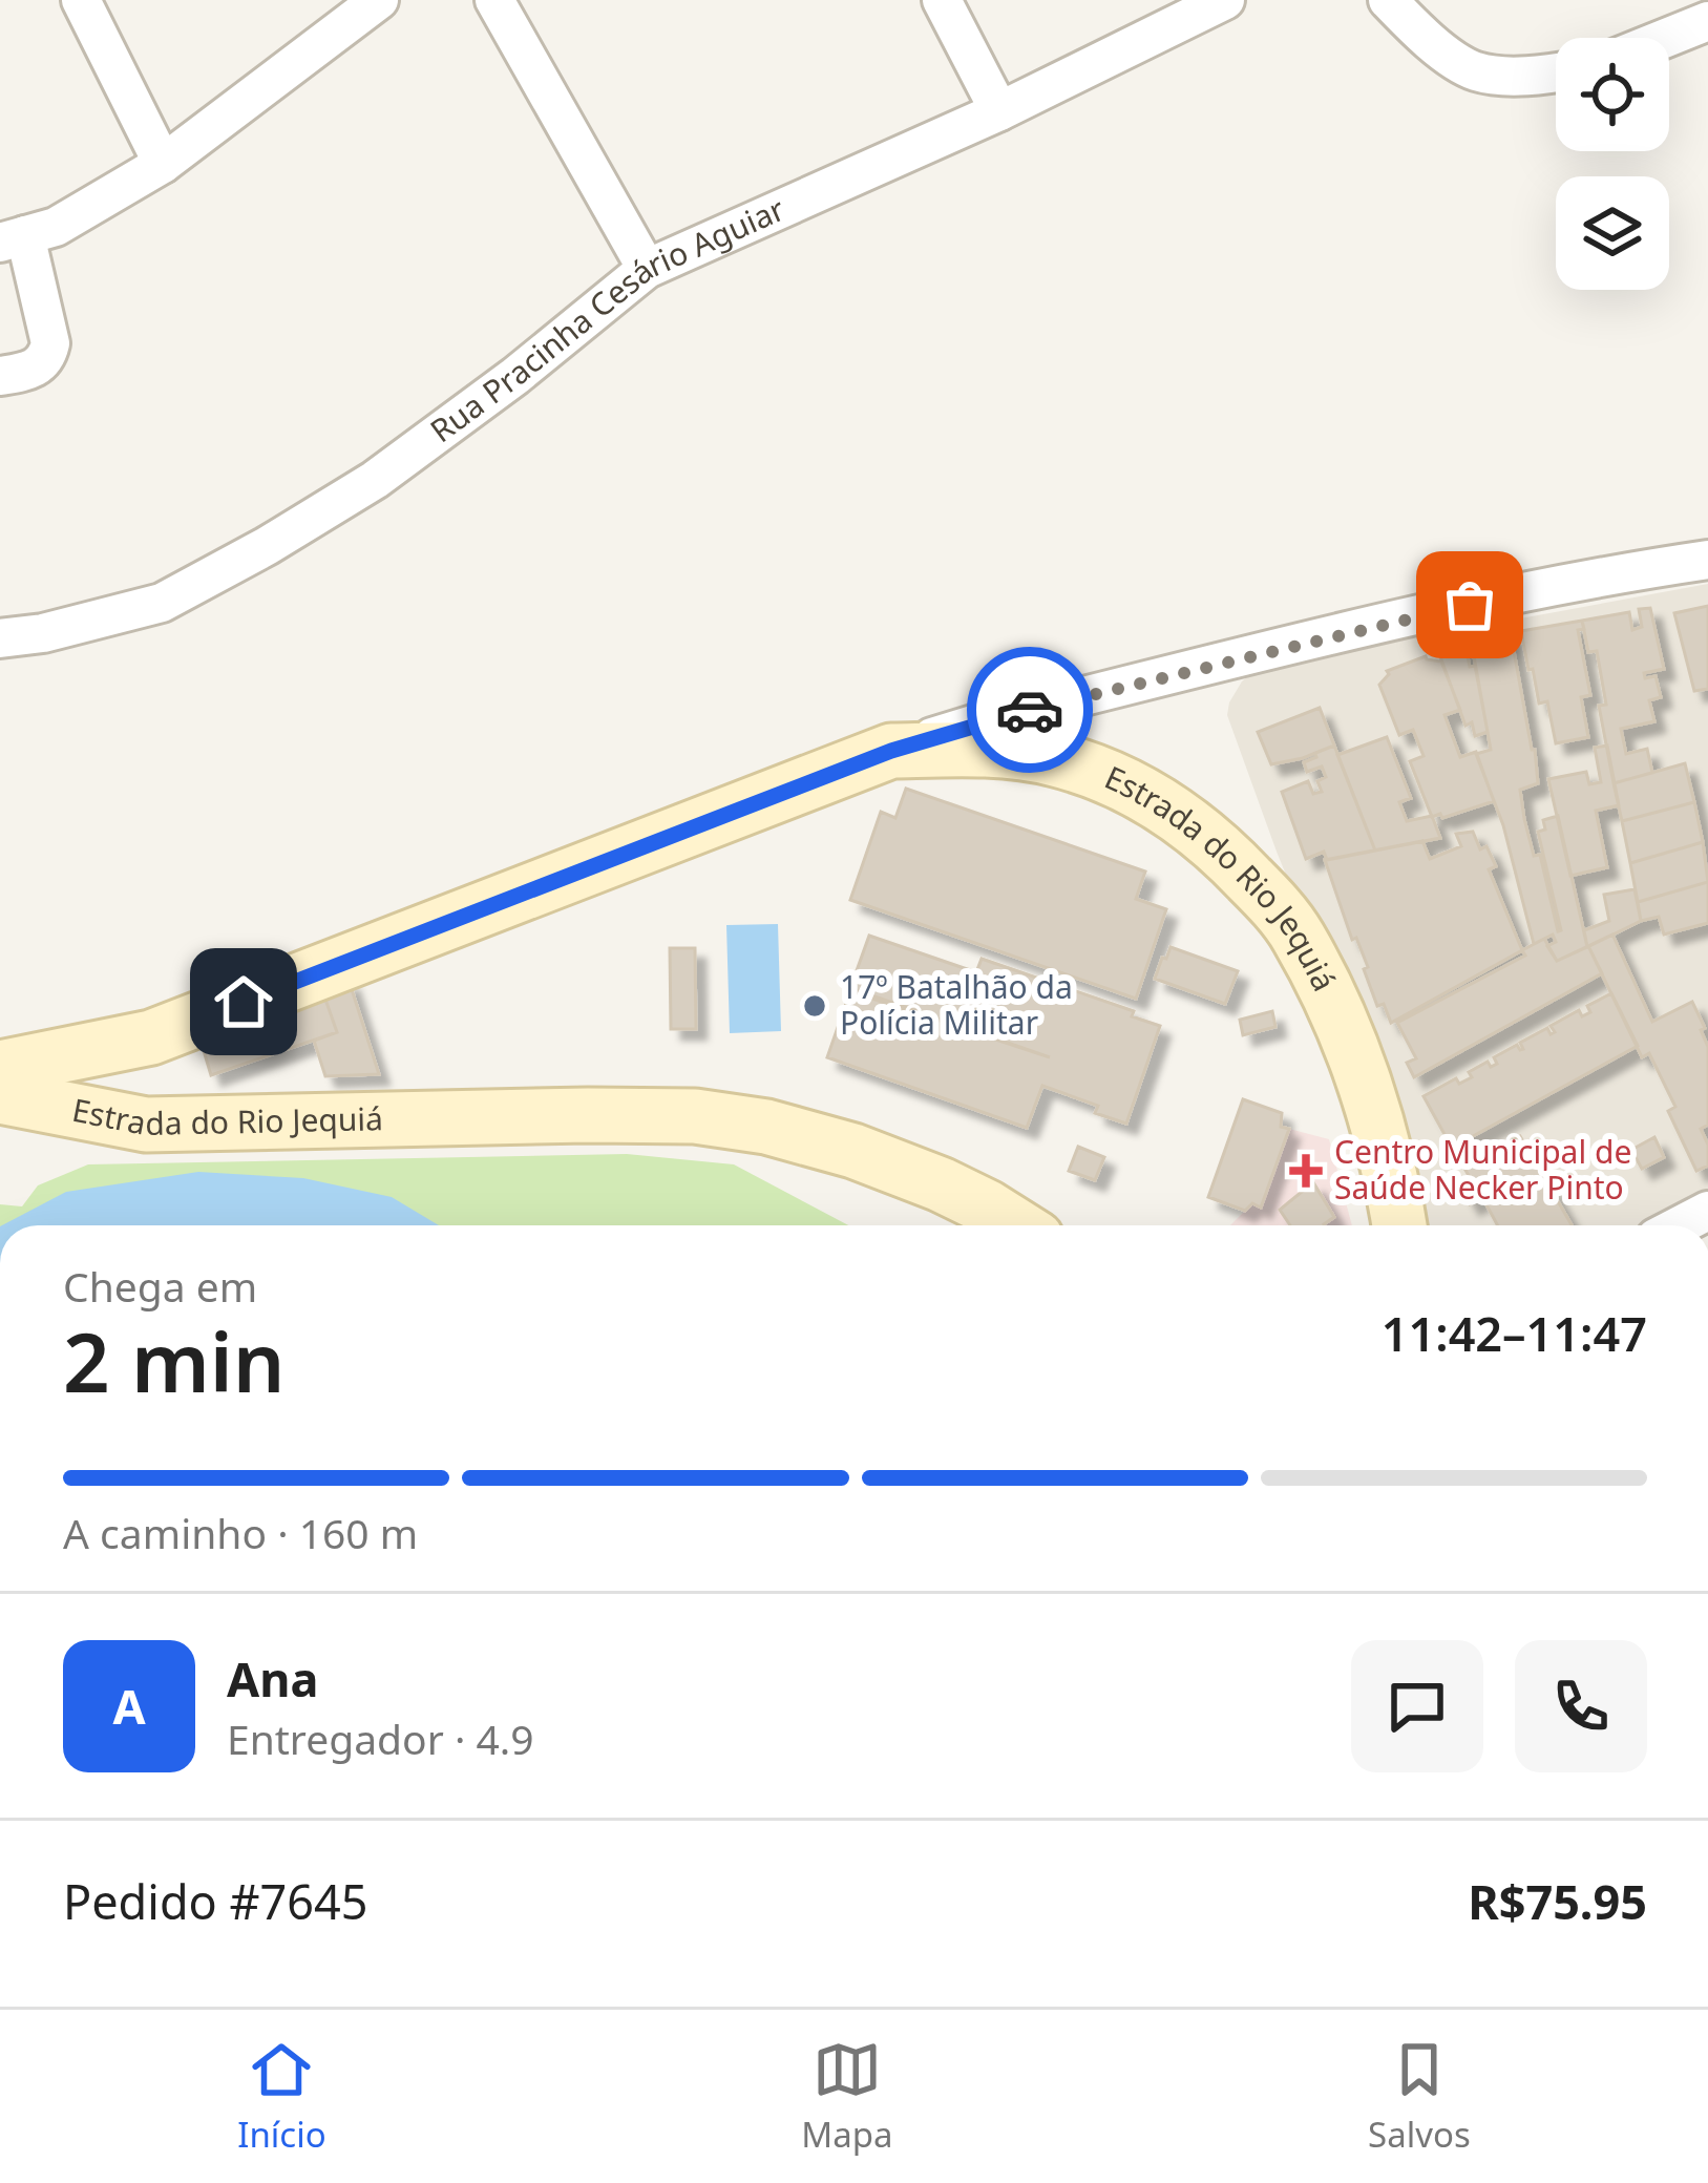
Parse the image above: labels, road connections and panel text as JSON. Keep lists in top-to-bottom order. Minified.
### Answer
{"streets":{"main road":["Estrada do Rio Jequiá"],"street":["Rua Pracinha Cesário Aguiar"]},"places":{"other":["17º Batalhão da Polícia Militar"],"health":["Centro Municipal de Saúde Necker Pinto"]},"page":{"heading":["2 min","Chega em","11:42–11:47"],"panel":["Ana","Entregador · 4.9","Pedido #7645","R$75.95"],"bar":"A caminho · 160 m","round":"A","tabs":["Início","Mapa","Salvos"]}}
